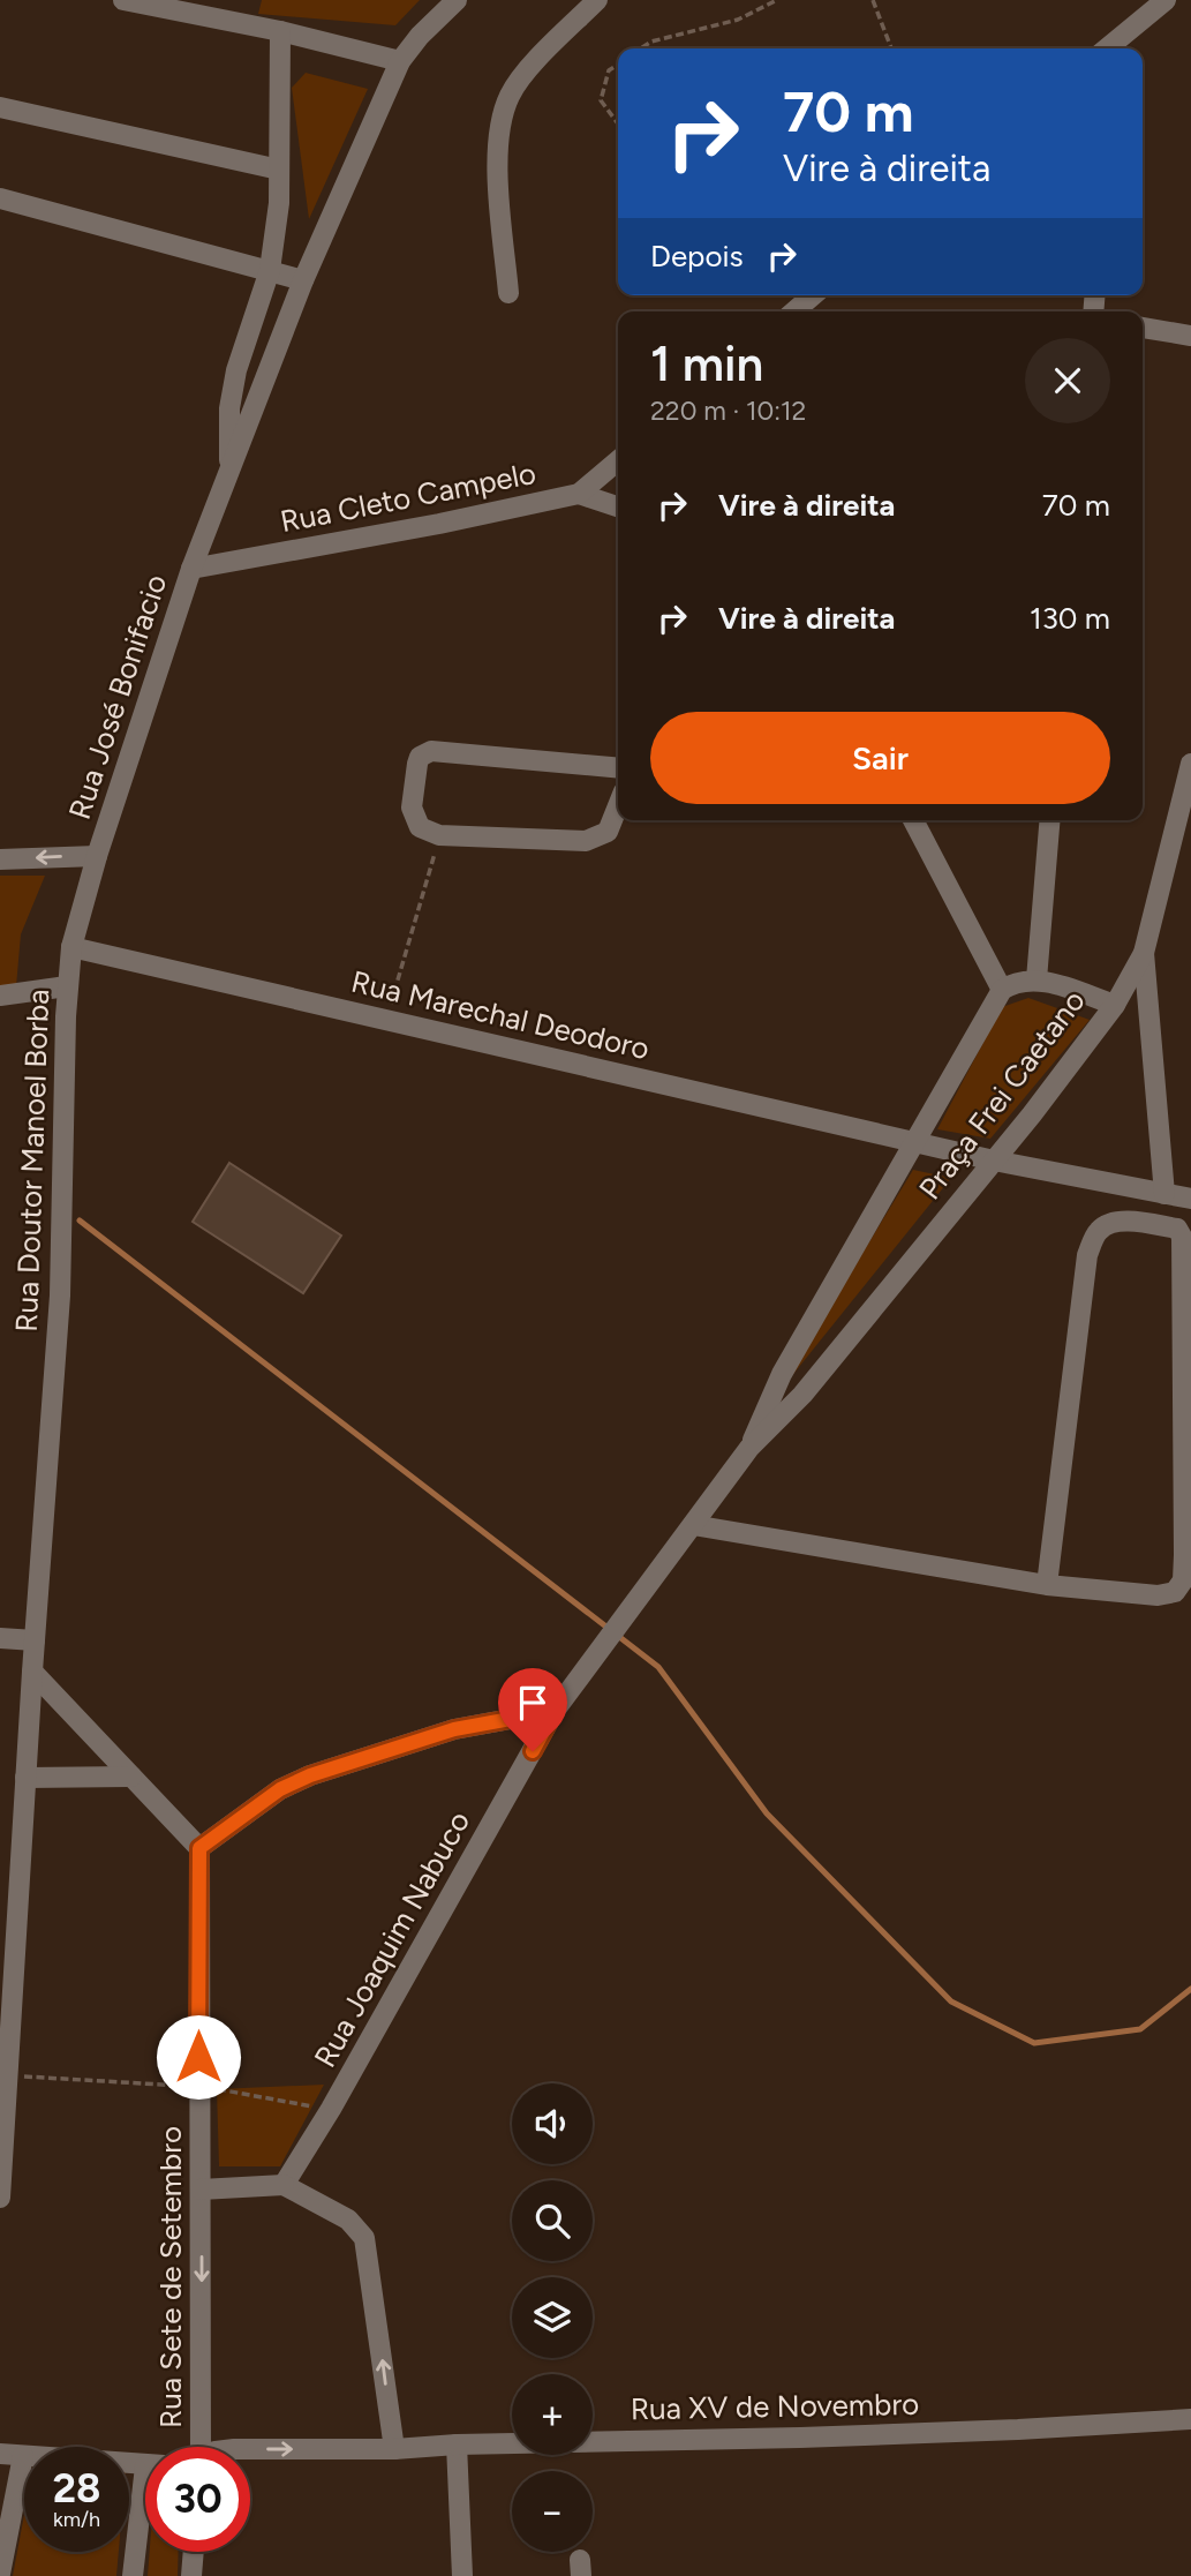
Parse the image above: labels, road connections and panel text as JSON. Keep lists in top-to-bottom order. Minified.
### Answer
{"streets":{"street":["Rua Cleto Campelo","Rua José Bonifacio","Rua Marechal Deodoro","Praça Frei Caetano","Rua Doutor Manoel Borba","Rua Joaquim Nabuco","Rua Sete de Setembro","Rua XV de Novembro"]},"crossings":[["Rua Cleto Campelo","Rua José Bonifacio"],["Rua José Bonifacio","Rua Marechal Deodoro"],["Rua José Bonifacio","Rua Doutor Manoel Borba"],["Rua Marechal Deodoro","Praça Frei Caetano"],["Rua Marechal Deodoro","Rua Doutor Manoel Borba"],["Praça Frei Caetano","Rua Joaquim Nabuco"]],"one_way":["Rua Sete de Setembro"],"page":{"turn":["70 m","Vire à direita"],"then":"Depois","heading":["1 min","220 m · 10:12"],"list":[{"name":"Vire à direita","value":"70 m"},{"name":"Vire à direita","value":"130 m"}],"buttons":"Sair","map_buttons":["+","−"],"speed":"28 km/h","limit":"30"}}
